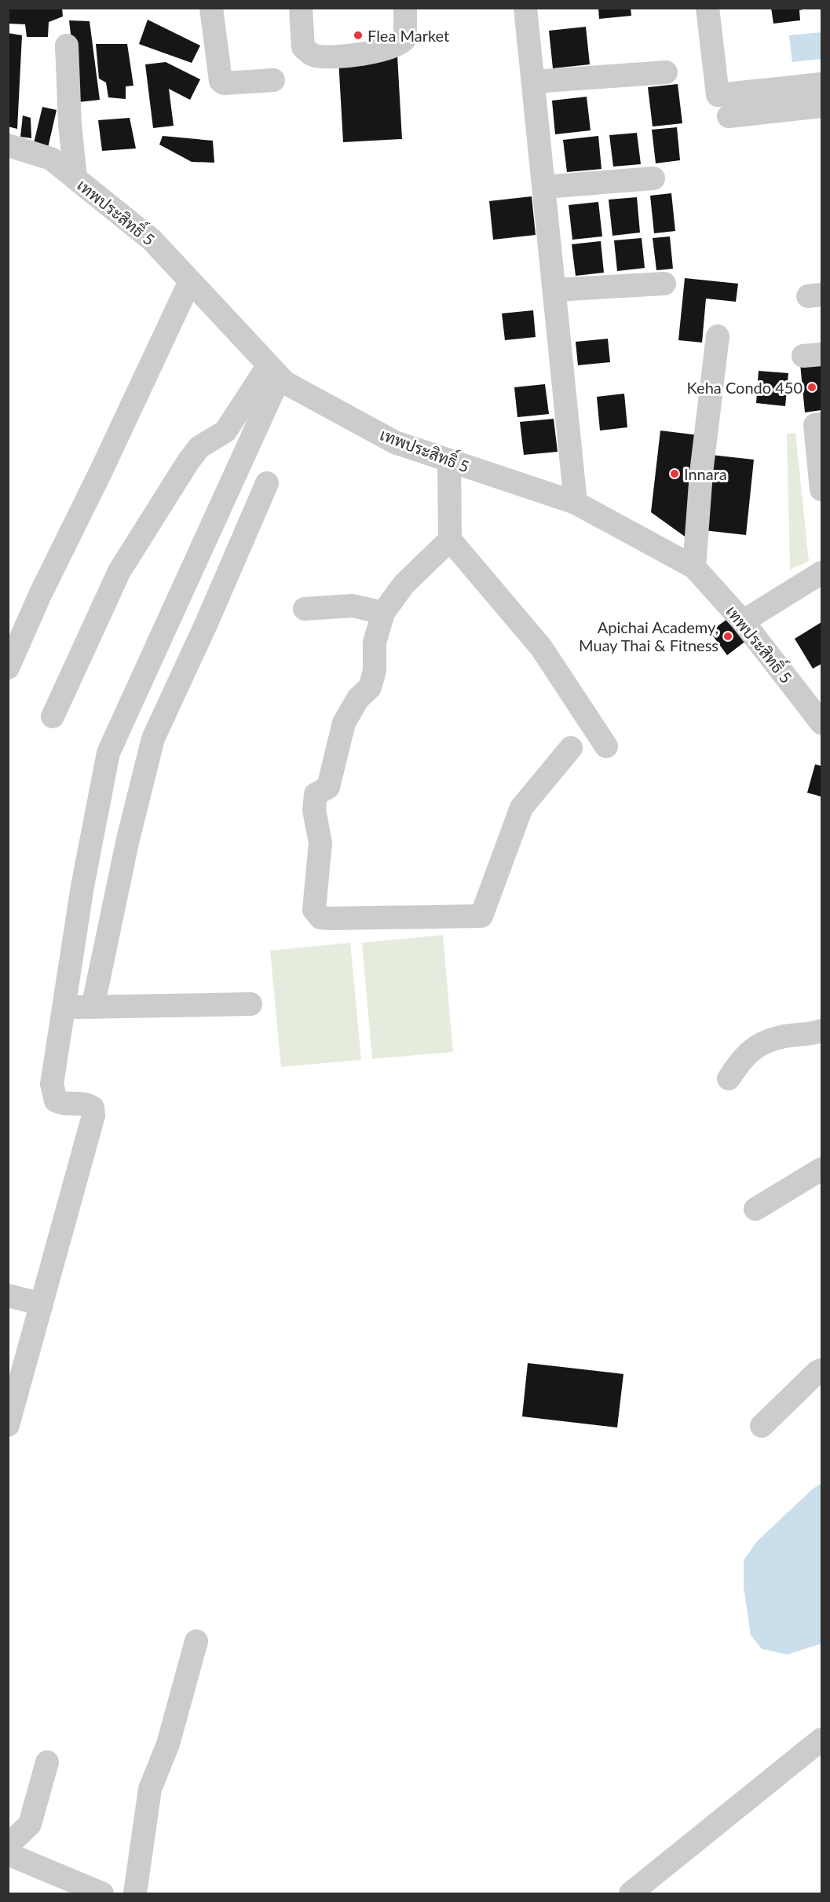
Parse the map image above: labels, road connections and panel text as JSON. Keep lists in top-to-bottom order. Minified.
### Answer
{"streets":{"street":["เทพประสิทธิ์ 5"]},"places":["Flea Market","Keha Condo 450","Innara","Apichai Academy, Muay Thai & Fitness"]}
